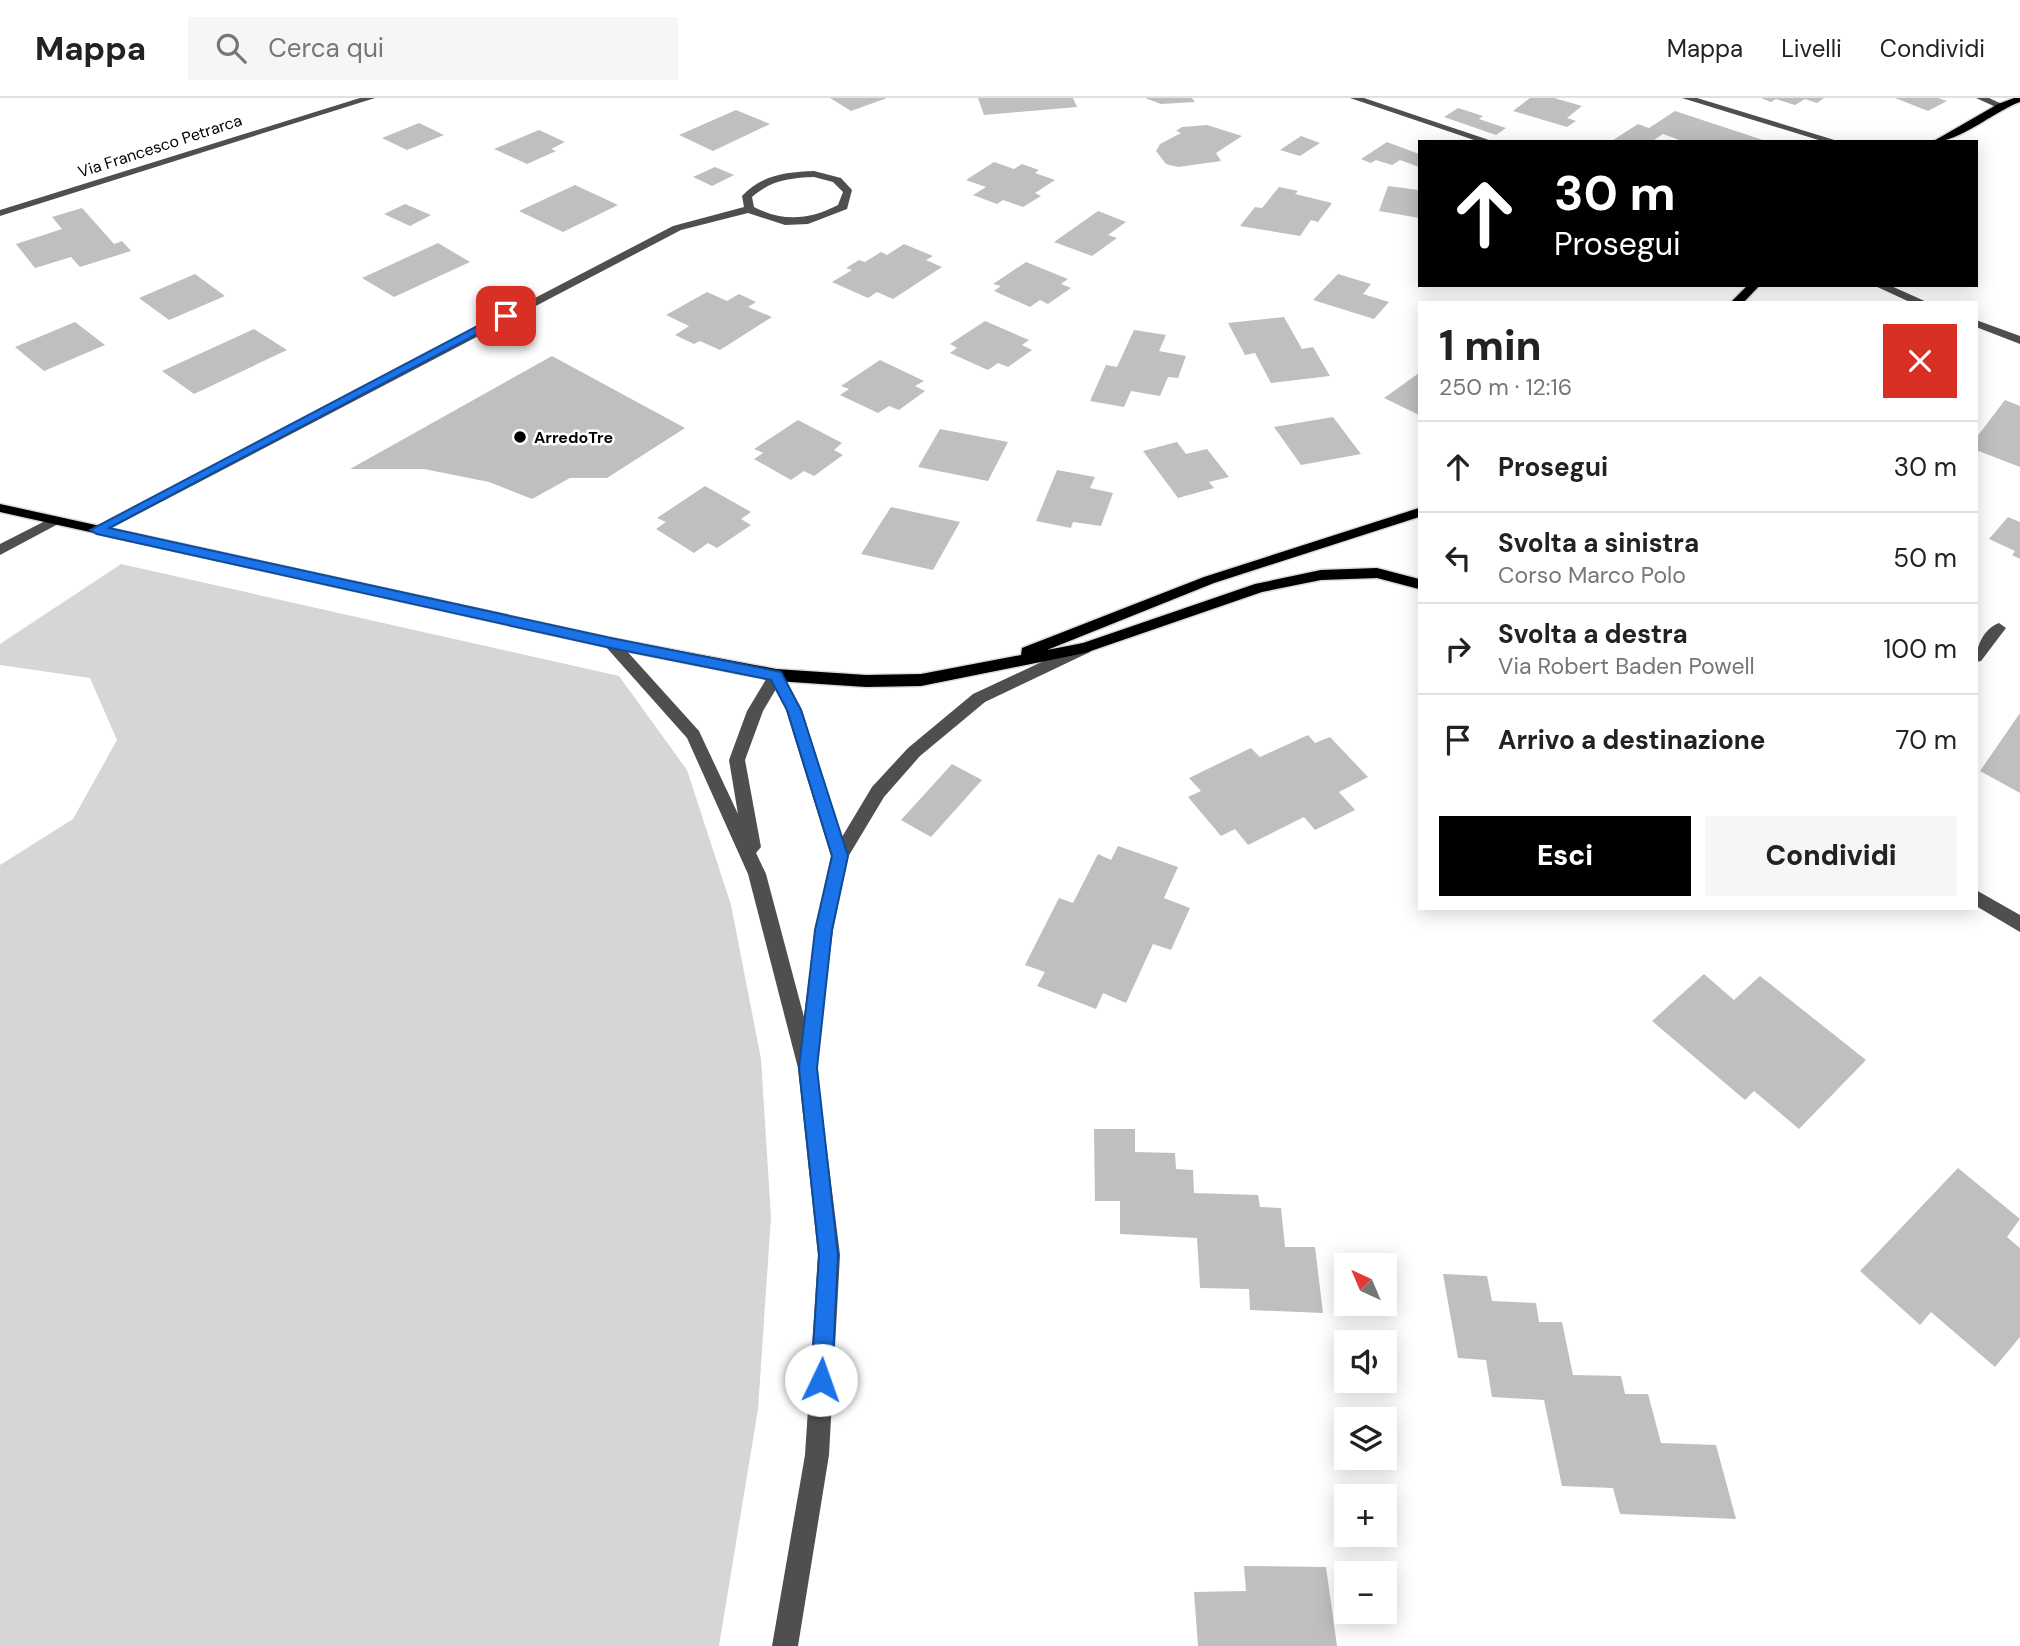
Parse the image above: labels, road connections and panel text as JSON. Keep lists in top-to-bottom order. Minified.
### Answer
{"streets":{"street":["Via Francesco Petrarca"]},"places":["ArredoTre"],"north":"top left","page":{"header":"Mappa","search":"Cerca qui","nav":["Mappa","Livelli","Condividi"],"turn":["30 m","Prosegui"],"heading":["1 min","250 m · 12:16"],"list":[{"name":"Prosegui","value":"30 m"},{"name":"Svolta a sinistra","note":"Corso Marco Polo","value":"50 m"},{"name":"Svolta a destra","note":"Via Robert Baden Powell","value":"100 m"},{"name":"Arrivo a destinazione","value":"70 m"}],"buttons":["Esci","Condividi"],"map_buttons":["+","−"]}}
